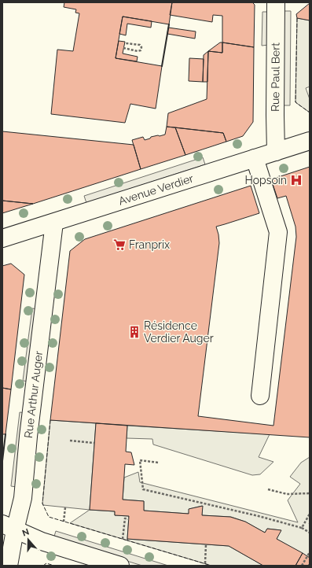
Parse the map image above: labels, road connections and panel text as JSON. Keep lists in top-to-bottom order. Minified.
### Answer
{"streets":{"street":["Rue Paul Bert","Avenue Verdier","Rue Arthur Auger"]},"crossings":[["Rue Paul Bert","Avenue Verdier"],["Avenue Verdier","Rue Arthur Auger"]],"places":{"hospital":["Hopsoin"],"supermarket":["Franprix"],"building":["Résidence Verdier Auger"]},"north":"top"}
